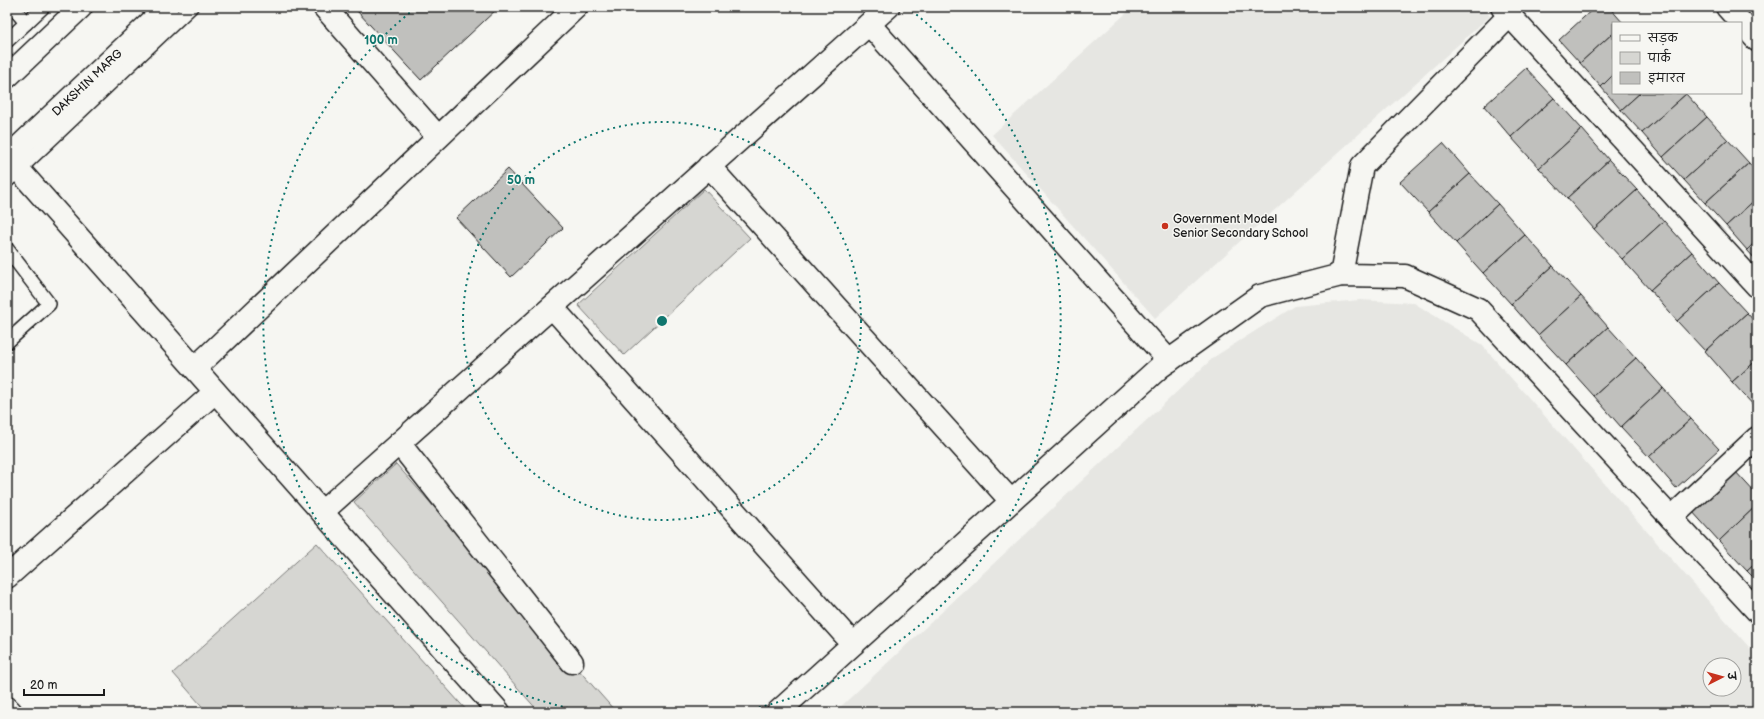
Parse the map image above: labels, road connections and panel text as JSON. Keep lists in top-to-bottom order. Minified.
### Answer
{"streets":{"street":["DAKSHIN MARG"]},"places":["Government Model Senior Secondary School"],"legend":["सड़क","पार्क","इमारत"],"scale_bar":"20 m","north":"right","rings":["100 m","50 m"]}
